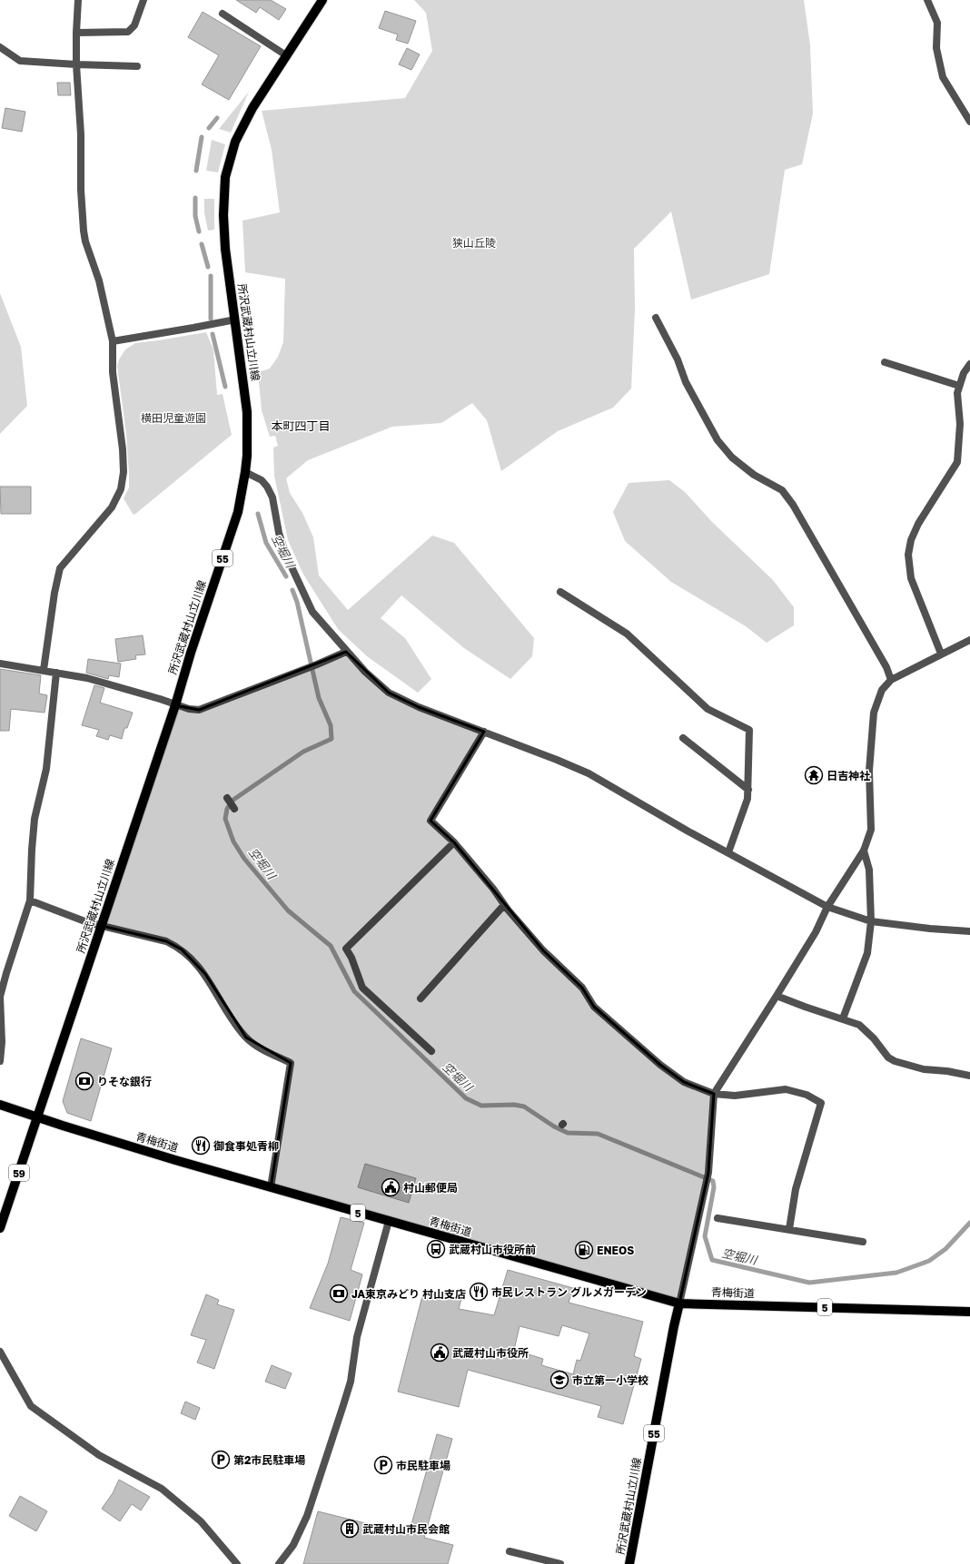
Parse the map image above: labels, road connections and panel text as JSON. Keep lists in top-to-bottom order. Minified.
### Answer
{"streets":{"main road":["所沢武蔵村山立川線","55","青梅街道","59","5"]},"crossings":[["所沢武蔵村山立川線","青梅街道"],["所沢武蔵村山立川線","59"],["青梅街道","59"]],"districts":["本町四丁目"],"water":["空堀川"],"parks":["狭山丘陵","横田児童遊園"],"places":{"temple":["日吉神社"],"bank":["りそな銀行","JA東京みどり 村山支店"],"restaurant":["御食事処青柳","市民レストラン グルメガーデン"],"public building":["村山郵便局","武蔵村山市役所"],"bus stop":["武蔵村山市役所前"],"fuel station":["ENEOS"],"school or university":["市立第一小学校"],"parking":["第2市民駐車場","市民駐車場"],"building":["武蔵村山市民会館"]}}
